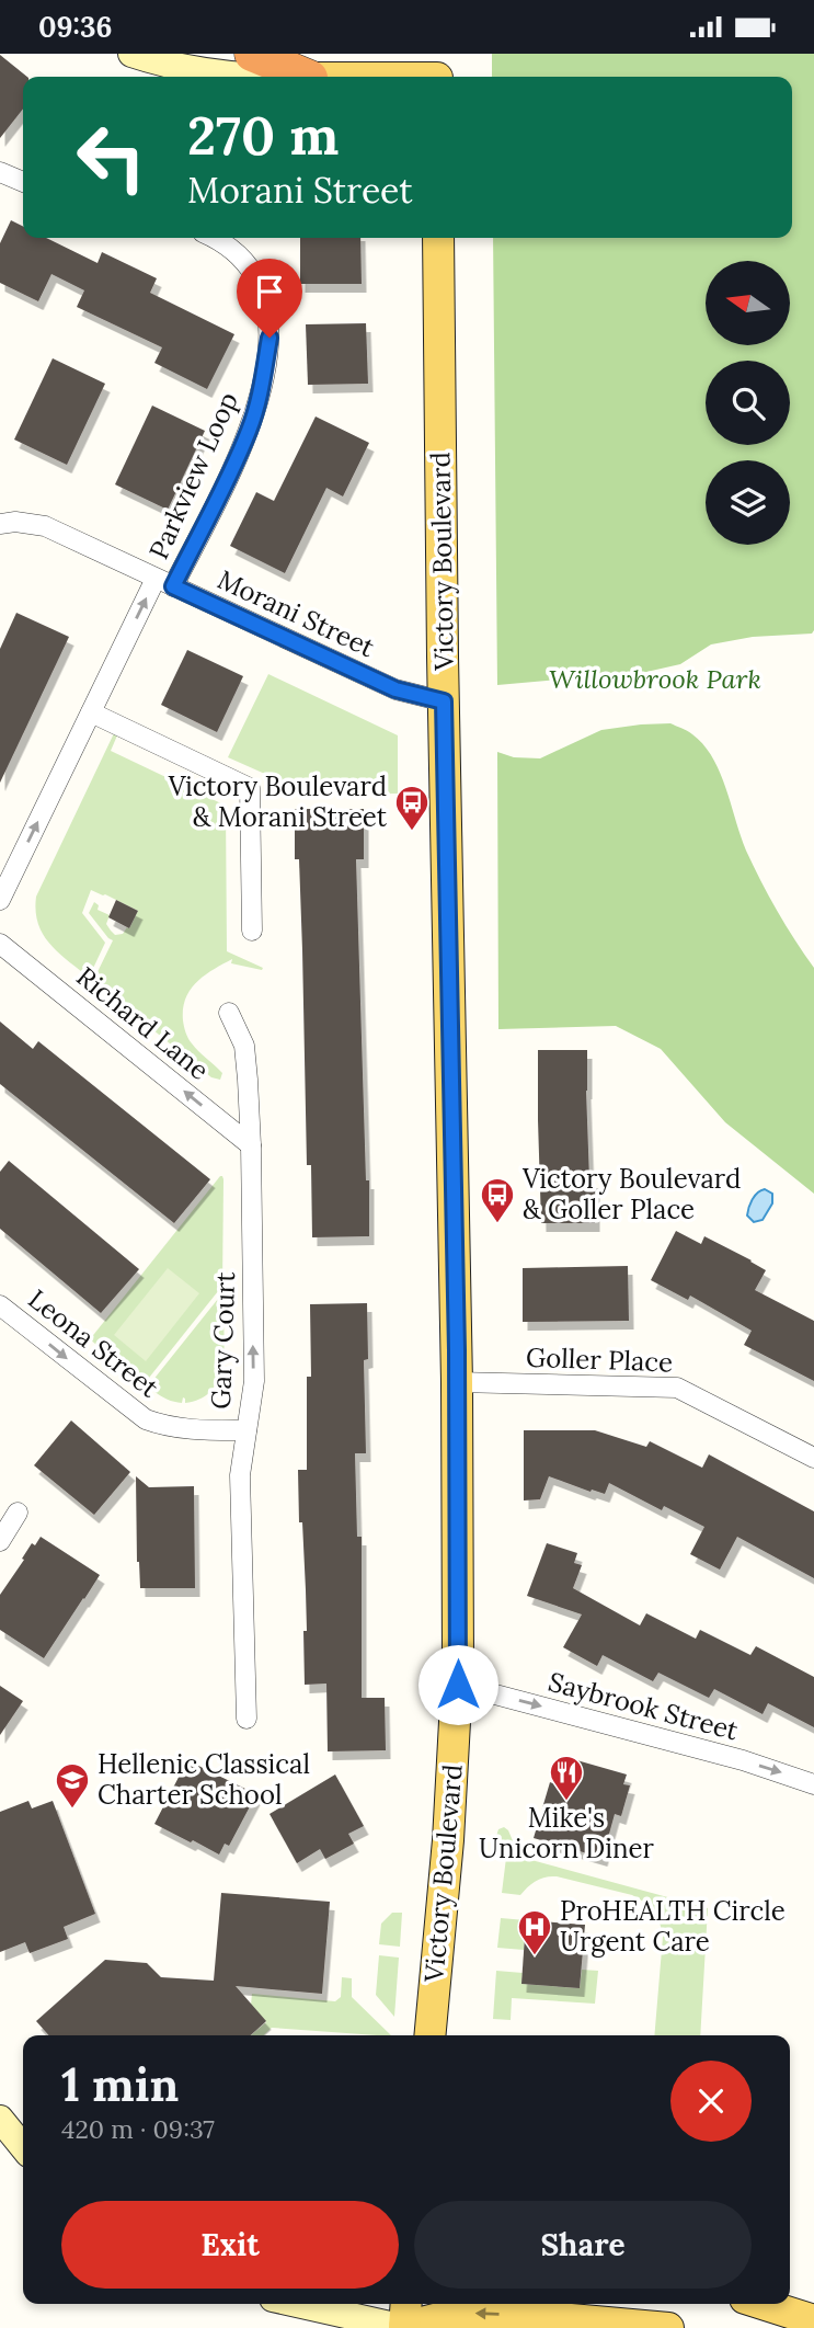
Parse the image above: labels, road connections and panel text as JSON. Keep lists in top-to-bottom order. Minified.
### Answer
{"streets":{"main road":["Victory Boulevard"],"street":["Parkview Loop","Morani Street","Richard Lane","Gary Court","Leona Street","Goller Place","Saybrook Street"]},"crossings":[["Parkview Loop","Morani Street"],["Victory Boulevard","Morani Street"],["Victory Boulevard","Goller Place"],["Victory Boulevard","Saybrook Street"],["Richard Lane","Gary Court"],["Gary Court","Leona Street"]],"one_way":["Richard Lane","Gary Court","Leona Street","Saybrook Street"],"parks":["Willowbrook Park"],"places":{"bus stop":["Victory Boulevard & Morani Street","Victory Boulevard & Goller Place"],"restaurant":["Mike's Unicorn Diner"],"school or university":["Hellenic Classical Charter School"],"hospital":["ProHEALTH Circle Urgent Care"]},"north":"left","page":{"status":"09:36","turn":["270 m","Morani Street"],"heading":["1 min","420 m · 09:37"],"buttons":["Exit","Share"]}}
